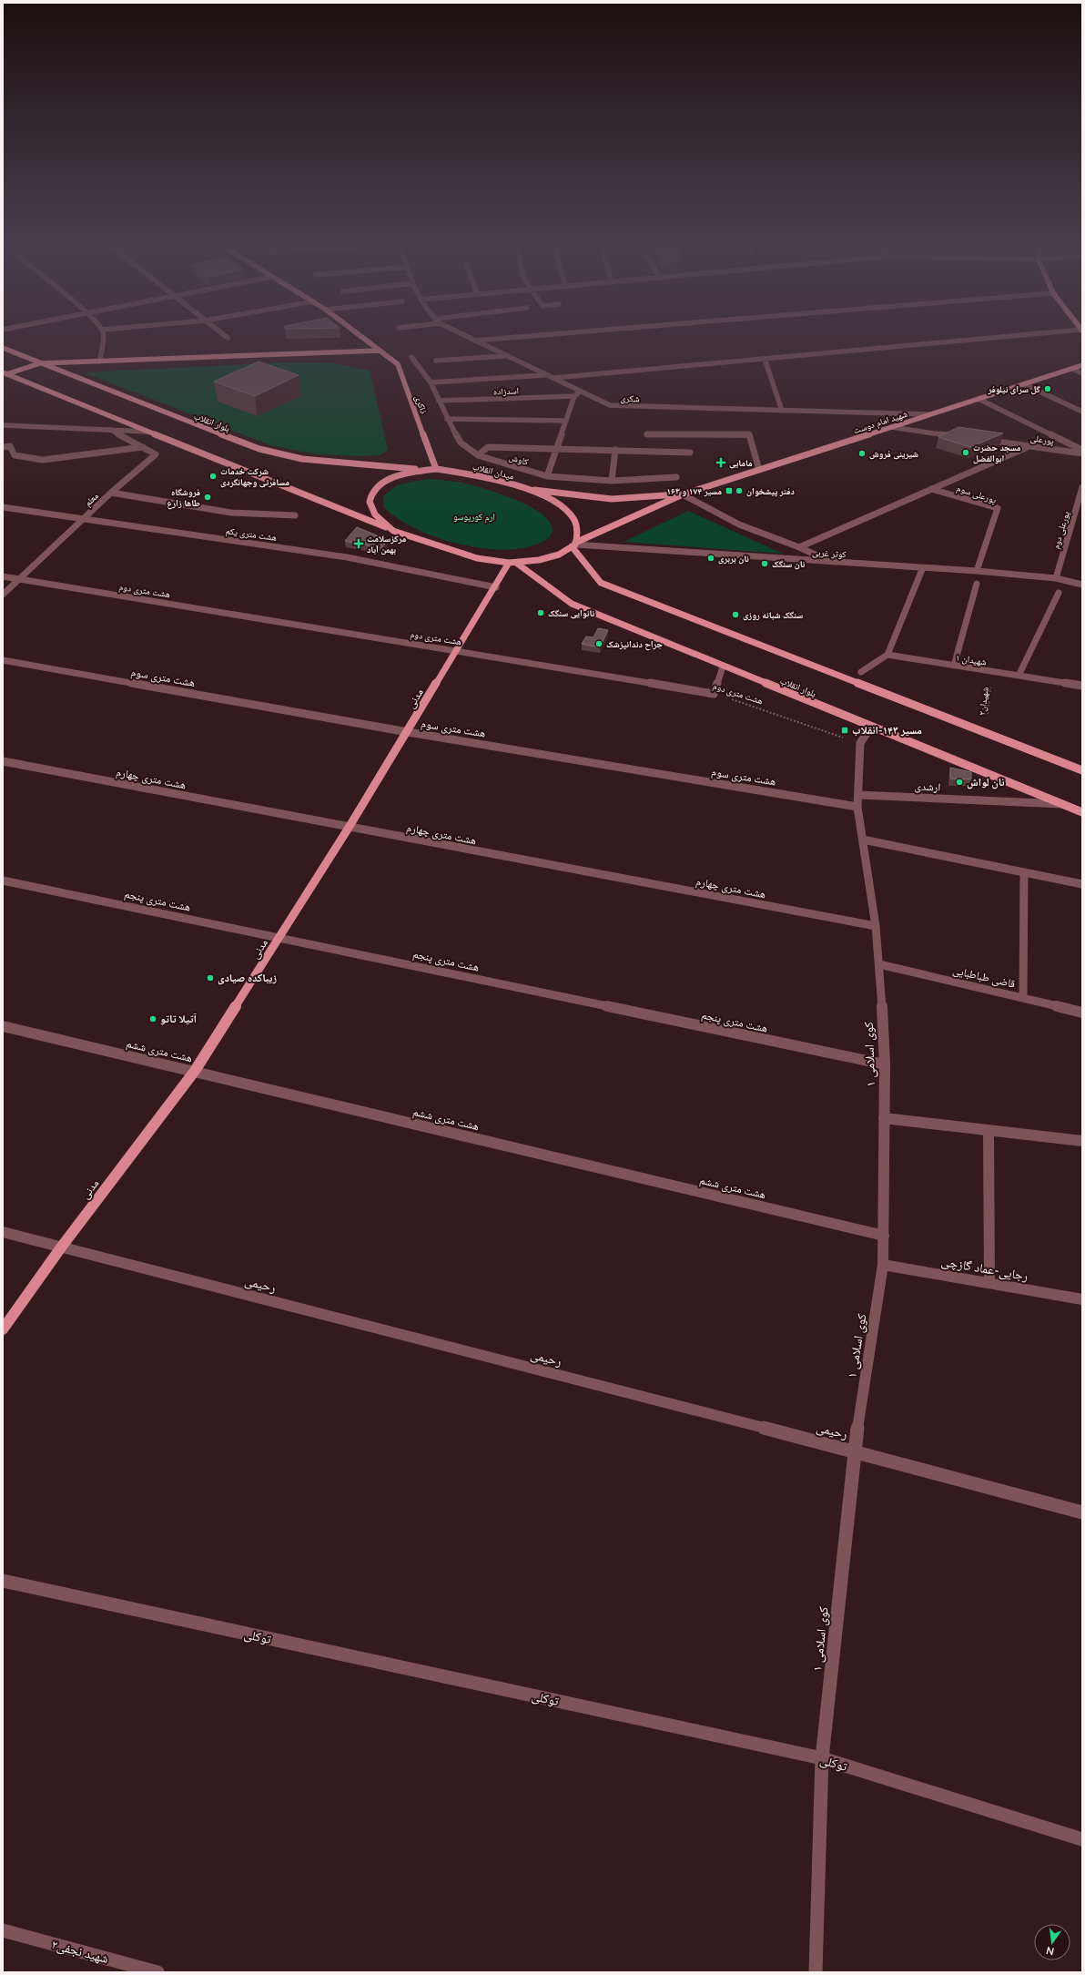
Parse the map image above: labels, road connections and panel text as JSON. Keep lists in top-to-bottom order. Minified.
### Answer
{"streets":{"main road":["ذاکری","بلوار انقلاب","شهید امام دوست","میدان انقلاب","مدنی"],"street":["اسدزاده","شکری","پورعلی","کاوش","پورعلی سوم","معلم","پورعلی دوم","هشت متری یکم","کوثر غربی","هشت متری دوم","شهیدان ۱","هشت متری سوم","هشت متری چهارم","ارشدی","هشت متری پنجم","قاضی طباطبایی","هشت متری ششم","کوی اسلامی ۱","رجایی-عماد گازچی","رحیمی","توکلی","شهید نجفی۲"],"path":["شهیدان۲"]},"crossings":[["اسدزاده","کاوش"],["شکری","شهید امام دوست"],["ذاکری","میدان انقلاب"],["بلوار انقلاب","میدان انقلاب"],["بلوار انقلاب","مدنی"],["بلوار انقلاب","ارشدی"],["شهید امام دوست","پورعلی"],["میدان انقلاب","کوثر غربی"],["میدان انقلاب","مدنی"],["پورعلی سوم","کوثر غربی"],["معلم","هشت متری یکم"],["معلم","هشت متری دوم"],["پورعلی دوم","کوثر غربی"],["هشت متری یکم","مدنی"],["هشت متری دوم","مدنی"],["هشت متری دوم","کوی اسلامی ۱"],["شهیدان ۱","شهیدان۲"],["هشت متری سوم","مدنی"],["هشت متری سوم","کوی اسلامی ۱"],["مدنی","هشت متری چهارم"],["مدنی","هشت متری پنجم"],["مدنی","هشت متری ششم"],["مدنی","رحیمی"],["هشت متری چهارم","کوی اسلامی ۱"],["ارشدی","کوی اسلامی ۱"],["هشت متری پنجم","کوی اسلامی ۱"],["قاضی طباطبایی","کوی اسلامی ۱"],["هشت متری ششم","کوی اسلامی ۱"],["کوی اسلامی ۱","رجایی-عماد گازچی"],["کوی اسلامی ۱","رحیمی"],["کوی اسلامی ۱","توکلی"]],"parks":["ارم کورپوسو"],"places":{"other":["گل سرای نیلوفر","مسجد حضرت ابوالفضل","شیرینی فروش","شرکت خدمات مسافرتی وجهانگردی","دفتر پیشخوان","فروشگاه طاها زارع","نان بربری","نان سنگک","نانوایی سنگک","سنگک شبانه روزی","جراح دندانپزشک","نان لواش","زیباکده صیادی","آتیلا تاتو"],"health":["مامایی","مرکزسلامت بهمن آباد"],"transit":["مسیر ۱۷۴ و ۱۶۳","مسیر ۱۴۳-انقلاب"]},"north":"bottom"}
